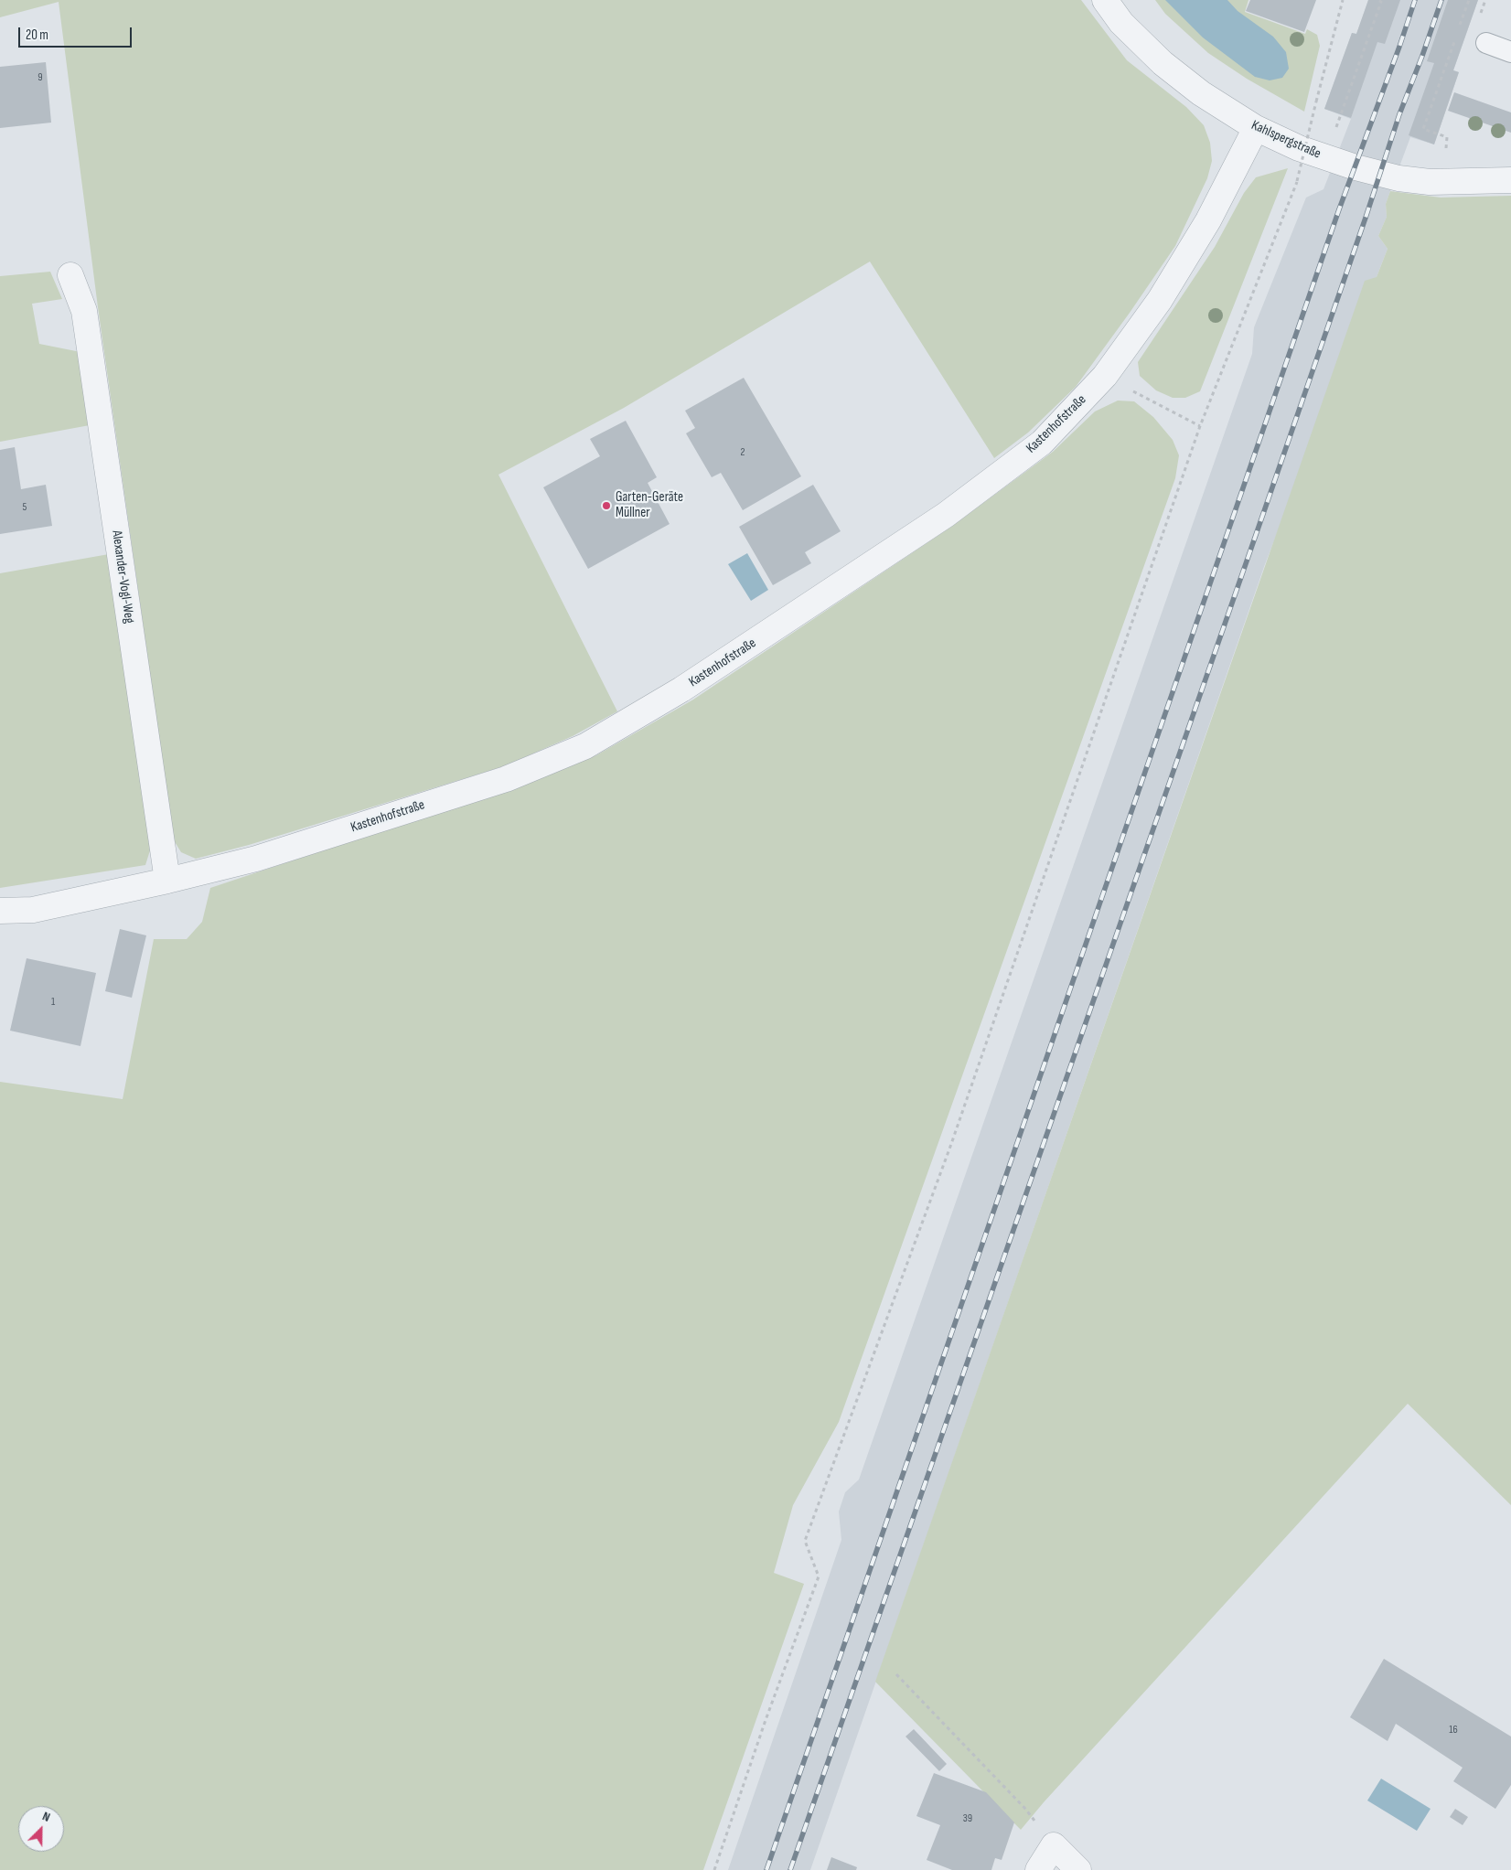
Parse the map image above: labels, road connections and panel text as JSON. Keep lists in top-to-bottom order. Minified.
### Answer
{"streets":{"street":["Kahlspergstraße","Kastenhofstraße","Alexander-Vogl-Weg"]},"crossings":[["Kahlspergstraße","Kastenhofstraße"],["Kastenhofstraße","Alexander-Vogl-Weg"]],"places":["Garten-Geräte Müllner"],"house_numbers":["9","2","5","1","16","39"],"scale_bar":"20 m","north":"top right"}
